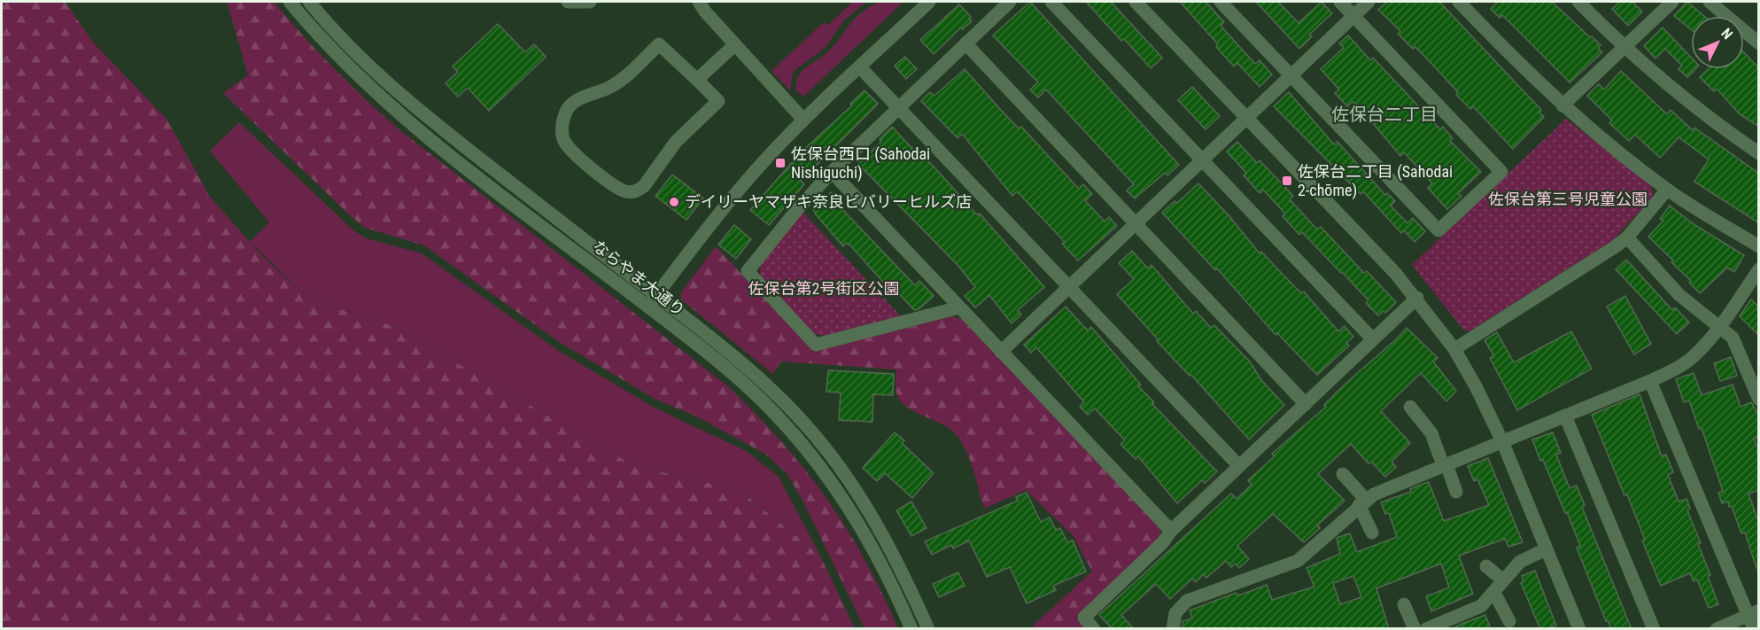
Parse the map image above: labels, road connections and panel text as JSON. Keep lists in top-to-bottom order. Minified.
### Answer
{"streets":{"street":["ならやま大通り"]},"districts":["佐保台二丁目"],"parks":["佐保台第三号児童公園","佐保台第2号街区公園"],"places":{"transit":["佐保台西口 (Sahodai Nishiguchi)","佐保台二丁目 (Sahodai 2-chōme)"],"other":["デイリーヤマザキ奈良ビバリーヒルズ店"]},"north":"top right"}
